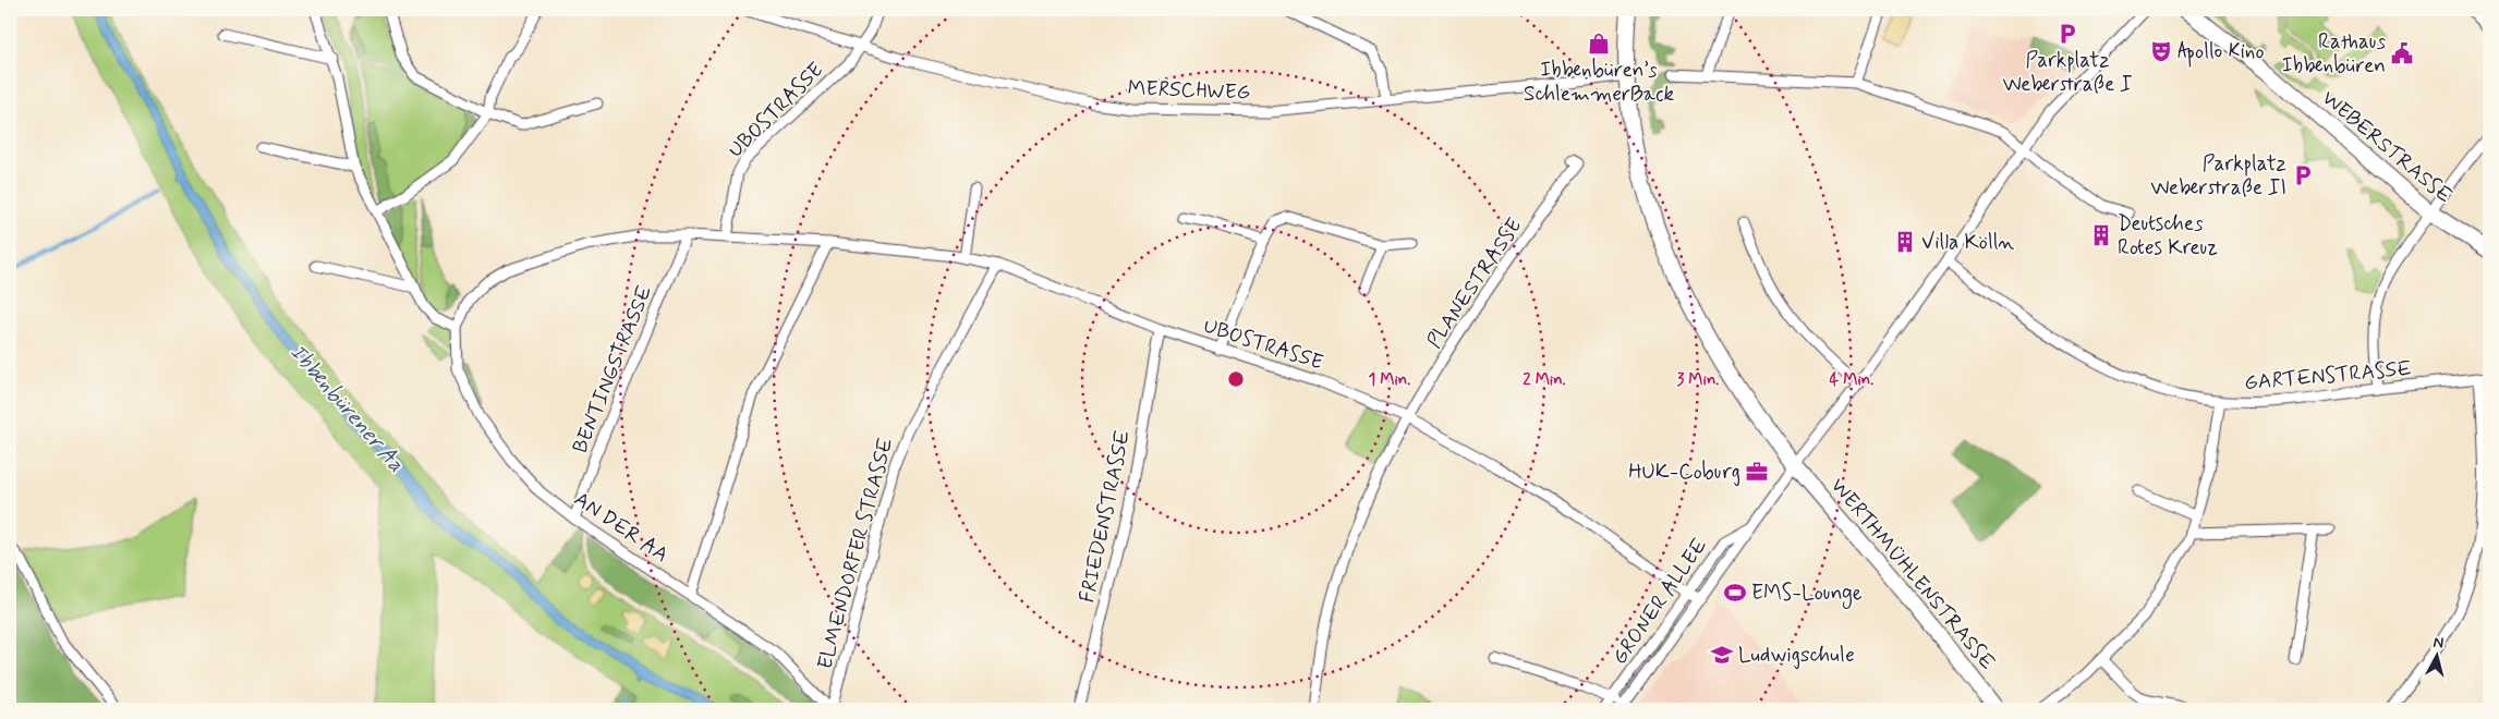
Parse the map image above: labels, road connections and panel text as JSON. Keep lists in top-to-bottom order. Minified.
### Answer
{"streets":{"main road":["WEBERSTRASSE","WERTHMÜHLENSTRASSE"],"street":["MERSCHWEG","UBOSTRASSE","PLANESTRASSE","BENTINGSTRASSE","GARTENSTRASSE","FRIEDENSTRASSE","AN DER AA","ELMENDORFER STRASSE","GRONER ALLEE"]},"crossings":[["MERSCHWEG","UBOSTRASSE"],["MERSCHWEG","WERTHMÜHLENSTRASSE"],["UBOSTRASSE","PLANESTRASSE"],["UBOSTRASSE","BENTINGSTRASSE"],["UBOSTRASSE","FRIEDENSTRASSE"],["UBOSTRASSE","AN DER AA"],["UBOSTRASSE","ELMENDORFER STRASSE"],["UBOSTRASSE","GRONER ALLEE"],["BENTINGSTRASSE","AN DER AA"],["GARTENSTRASSE","GRONER ALLEE"],["AN DER AA","ELMENDORFER STRASSE"],["WERTHMÜHLENSTRASSE","GRONER ALLEE"]],"water":["Ibbenbürener Aa"],"places":{"parking":["Parkplatz Weberstraße I","Parkplatz Weberstraße II"],"shop":["Ibbenbüren’s SchlemmerBack"],"theatre":["Apollo Kino"],"public building":["Rathaus Ibbenbüren"],"building":["Deutsches Rotes Kreuz","Villa Kölln"],"office":["HUK-Coburg"],"sports":["EMS-Lounge"],"school or university":["Ludwigschule"]},"north":"top","rings":["1 Min.","2 Min.","3 Min.","4 Min."]}
